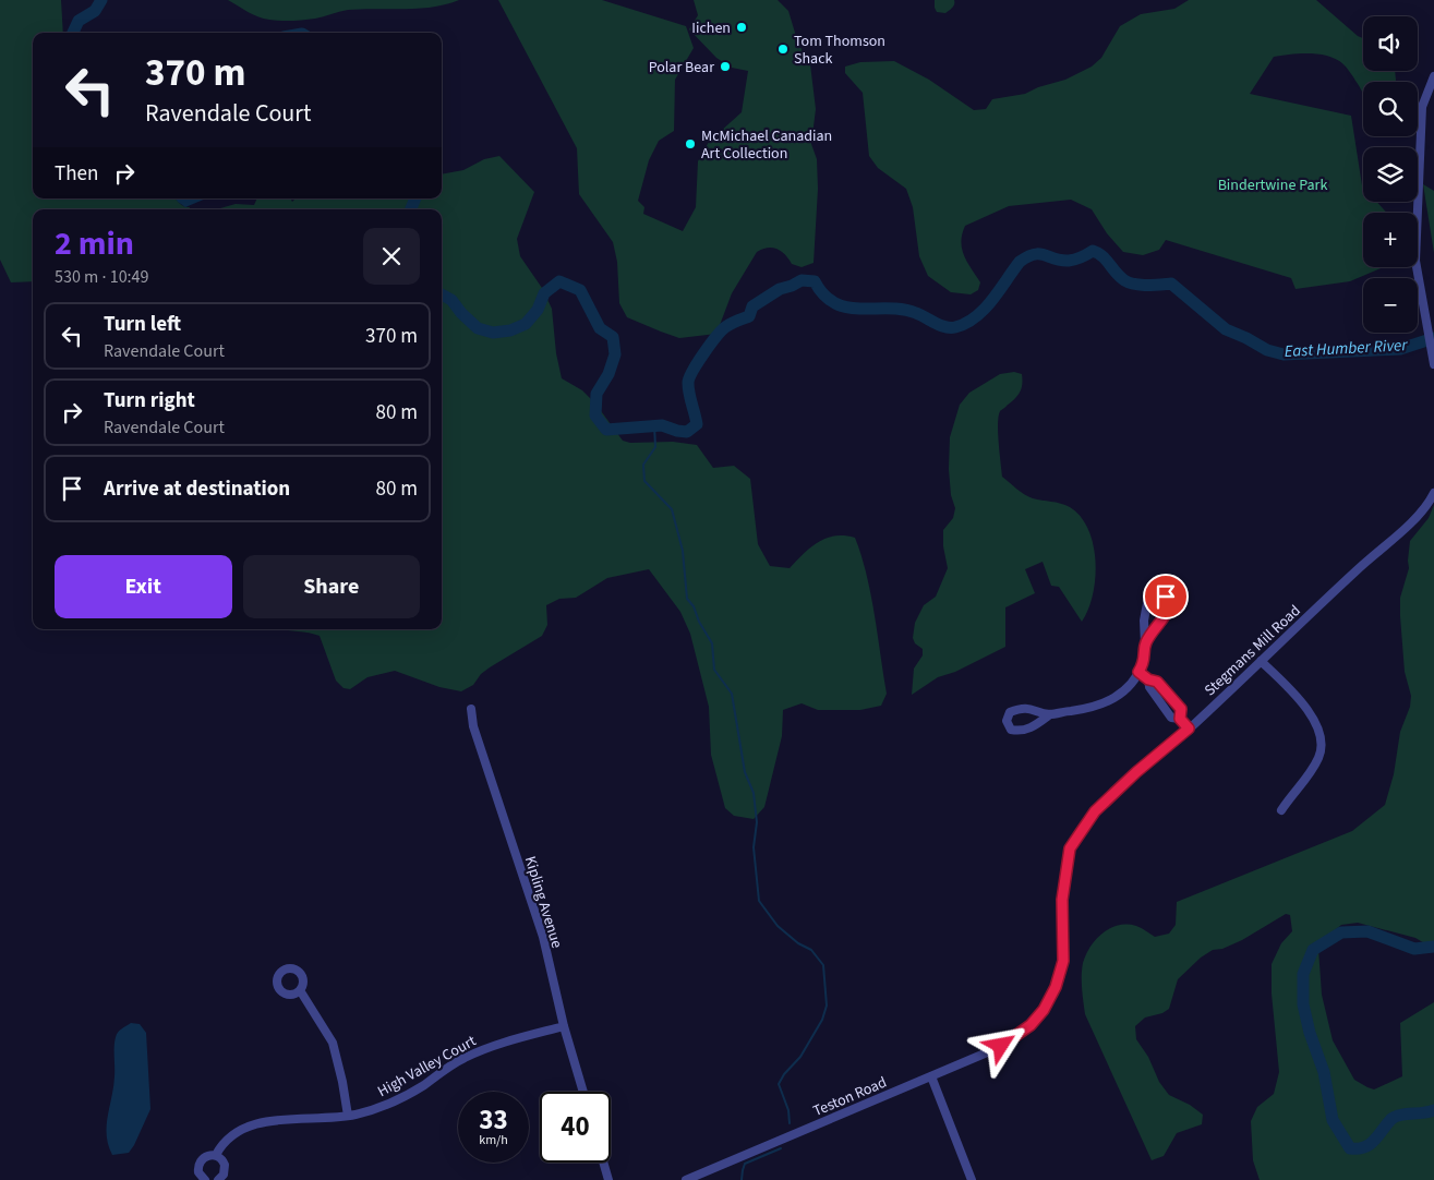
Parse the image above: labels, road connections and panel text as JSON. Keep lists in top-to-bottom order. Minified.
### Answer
{"streets":{"street":["Stegmans Mill Road","Kipling Avenue","High Valley Court","Teston Road"]},"crossings":[["Stegmans Mill Road","Teston Road"],["Kipling Avenue","High Valley Court"]],"water":["East Humber River"],"parks":["Bindertwine Park"],"places":["Iichen","Tom Thomson Shack","Polar Bear","McMichael Canadian Art Collection"],"page":{"map_buttons":["+","−"],"turn":["370 m","Ravendale Court"],"then":"Then","heading":["2 min","530 m · 10:49"],"list":[{"name":"Turn left","note":"Ravendale Court","value":"370 m"},{"name":"Turn right","note":"Ravendale Court","value":"80 m"},{"name":"Arrive at destination","value":"80 m"}],"buttons":["Exit","Share"],"speed":"33 km/h","limit":"40"}}
